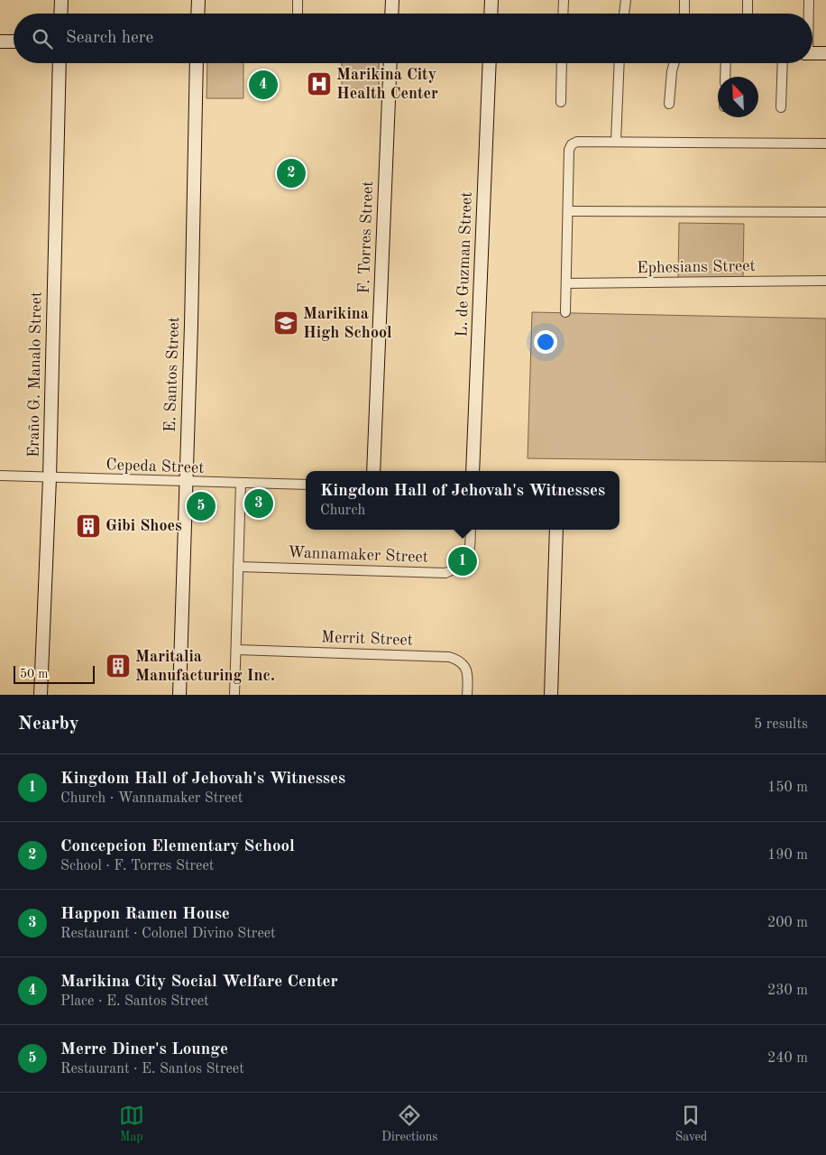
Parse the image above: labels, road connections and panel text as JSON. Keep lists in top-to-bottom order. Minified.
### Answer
{"streets":{"street":["F. Torres Street","L. de Guzman Street","Ephesians Street","Eraño G. Manalo Street","E. Santos Street","Cepeda Street","Wannamaker Street","Merrit Street"]},"crossings":[["Eraño G. Manalo Street","Cepeda Street"],["E. Santos Street","Cepeda Street"]],"places":{"hospital":["Marikina City Health Center"],"school or university":["Marikina High School"],"building":["Gibi Shoes","Maritalia Manufacturing Inc."]},"scale_bar":"50 m","north":"top left","page":{"search":"Search here","pins":["4","2","3","5","1"],"popup":["Kingdom Hall of Jehovah's Witnesses","Church"],"scale":"50 m","heading":["Nearby","5 results"],"list":[{"mark":"1","name":"Kingdom Hall of Jehovah's Witnesses","note":"Church · Wannamaker Street","value":"150 m"},{"mark":"2","name":"Concepcion Elementary School","note":"School · F. Torres Street","value":"190 m"},{"mark":"3","name":"Happon Ramen House","note":"Restaurant · Colonel Divino Street","value":"200 m"},{"mark":"4","name":"Marikina City Social Welfare Center","note":"Place · E. Santos Street","value":"230 m"},{"mark":"5","name":"Merre Diner's Lounge","note":"Restaurant · E. Santos Street","value":"240 m"}],"nav":["Map","Directions","Saved"]}}
